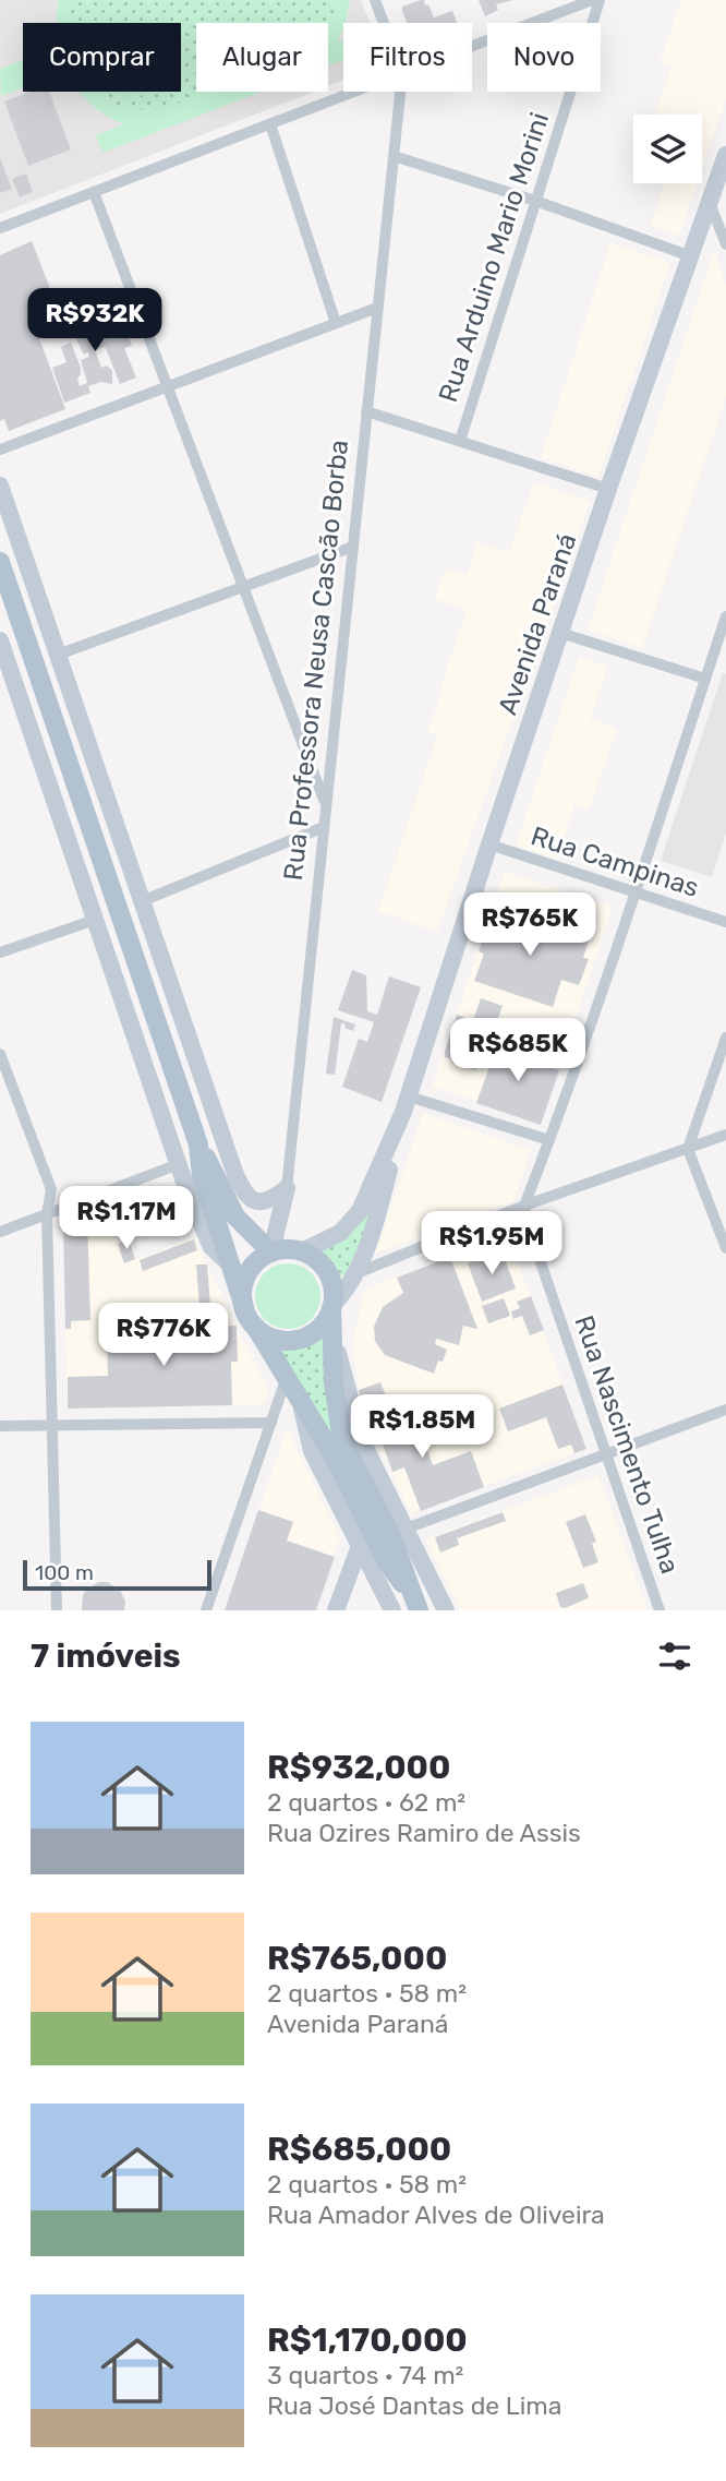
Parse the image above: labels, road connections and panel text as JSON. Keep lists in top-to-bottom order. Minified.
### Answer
{"streets":{"street":["Rua Arduino Mario Morini","Avenida Paraná","Rua Professora Neusa Cascão Borba","Rua Campinas","Rua Nascimento Tulha"]},"crossings":[["Avenida Paraná","Rua Professora Neusa Cascão Borba"],["Avenida Paraná","Rua Campinas"]],"scale_bar":"100 m","page":{"chip":["Comprar","Alugar","Filtros","Novo"],"price":["R$932K","R$765K","R$685K","R$1.17M","R$1.95M","R$776K","R$1.85M"],"scale":"100 m","heading":"7 imóveis","list":[{"name":"R$932,000","note":"2 quartos · 62 m² · Rua Ozires Ramiro de Assis"},{"name":"R$765,000","note":"2 quartos · 58 m² · Avenida Paraná"},{"name":"R$685,000","note":"2 quartos · 58 m² · Rua Amador Alves de Oliveira"},{"name":"R$1,170,000","note":"3 quartos · 74 m² · Rua José Dantas de Lima"}]}}
